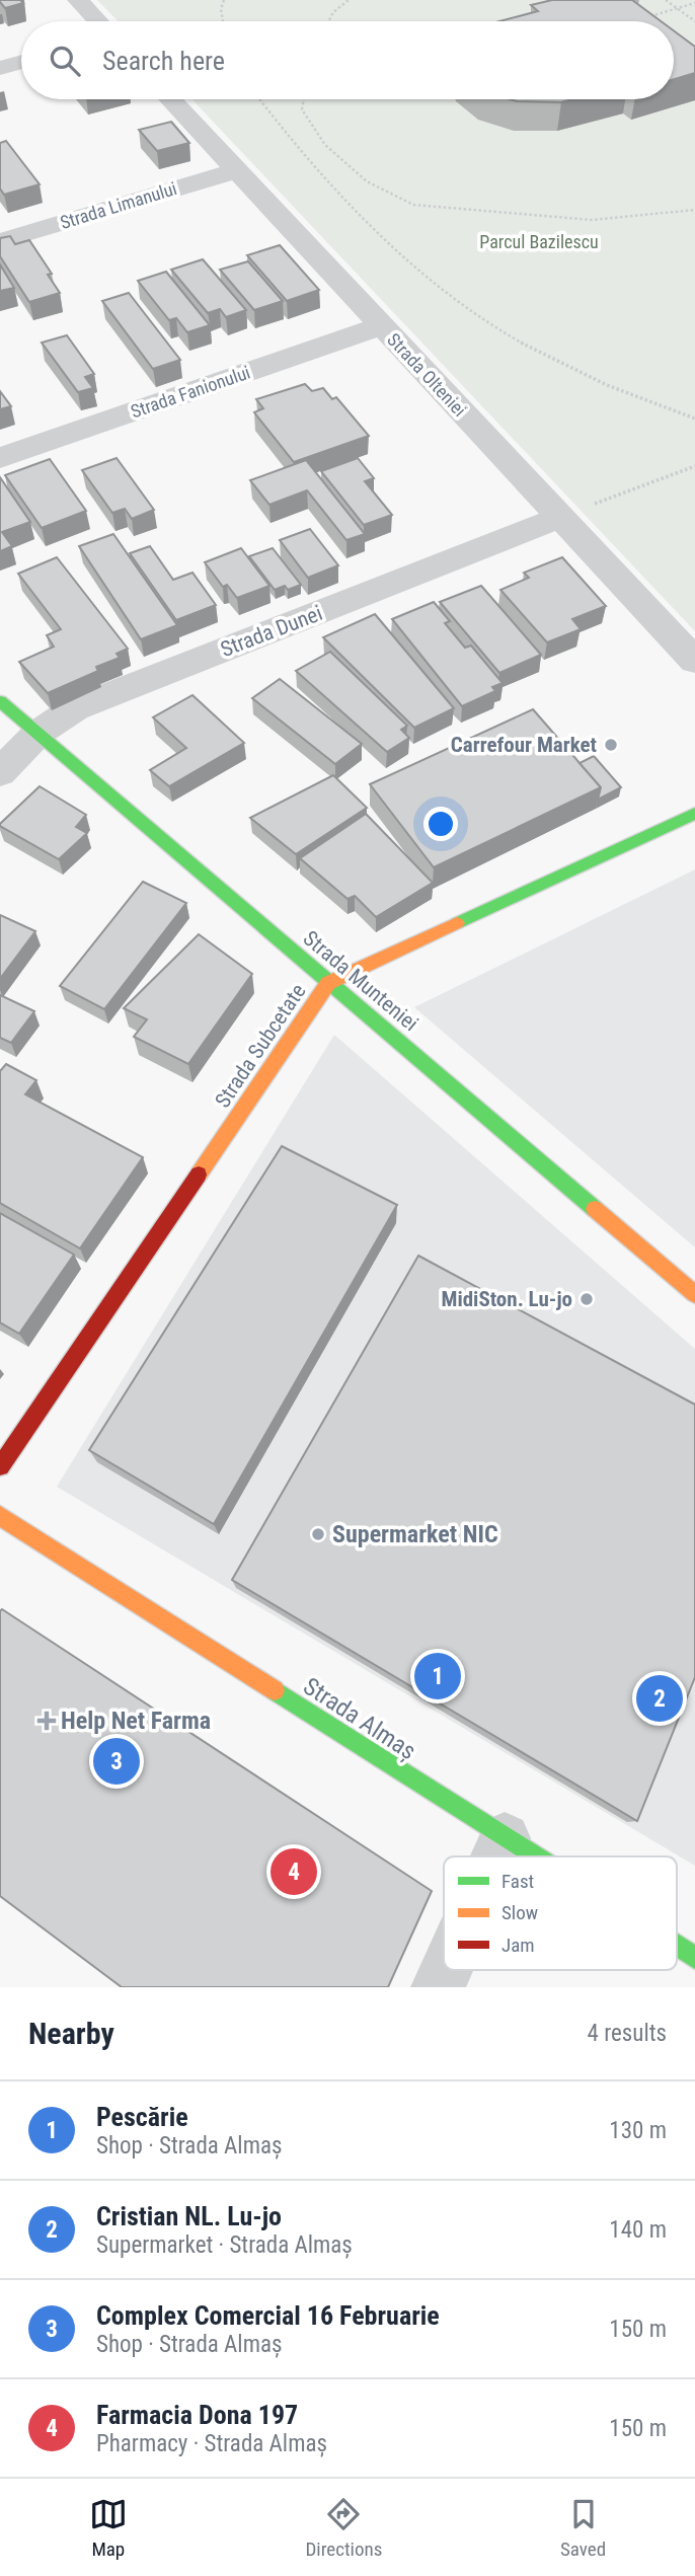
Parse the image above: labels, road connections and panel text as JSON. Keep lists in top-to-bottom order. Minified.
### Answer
{"streets":{"street":["Strada Limanului","Strada Olteniei","Strada Fanionului","Strada Dunei","Strada Munteniei","Strada Subcetate","Strada Almaș"]},"crossings":[["Strada Limanului","Strada Olteniei"],["Strada Olteniei","Strada Fanionului"],["Strada Olteniei","Strada Dunei"],["Strada Dunei","Strada Munteniei"],["Strada Munteniei","Strada Subcetate"]],"parks":["Parcul Bazilescu"],"places":{"other":["Carrefour Market","MidiSton. Lu-jo","Supermarket NIC"],"health":["Help Net Farma"]},"legend":["Fast","Slow","Jam"],"page":{"search":"Search here","pins":["1","2","3","4"],"heading":["Nearby","4 results"],"list":[{"mark":"1","name":"Pescărie","note":"Shop · Strada Almaș","value":"130 m"},{"mark":"2","name":"Cristian NL. Lu-jo","note":"Supermarket · Strada Almaș","value":"140 m"},{"mark":"3","name":"Complex Comercial 16 Februarie","note":"Shop · Strada Almaș","value":"150 m"},{"mark":"4","name":"Farmacia Dona 197","note":"Pharmacy · Strada Almaș","value":"150 m"}],"nav":["Map","Directions","Saved"]}}
